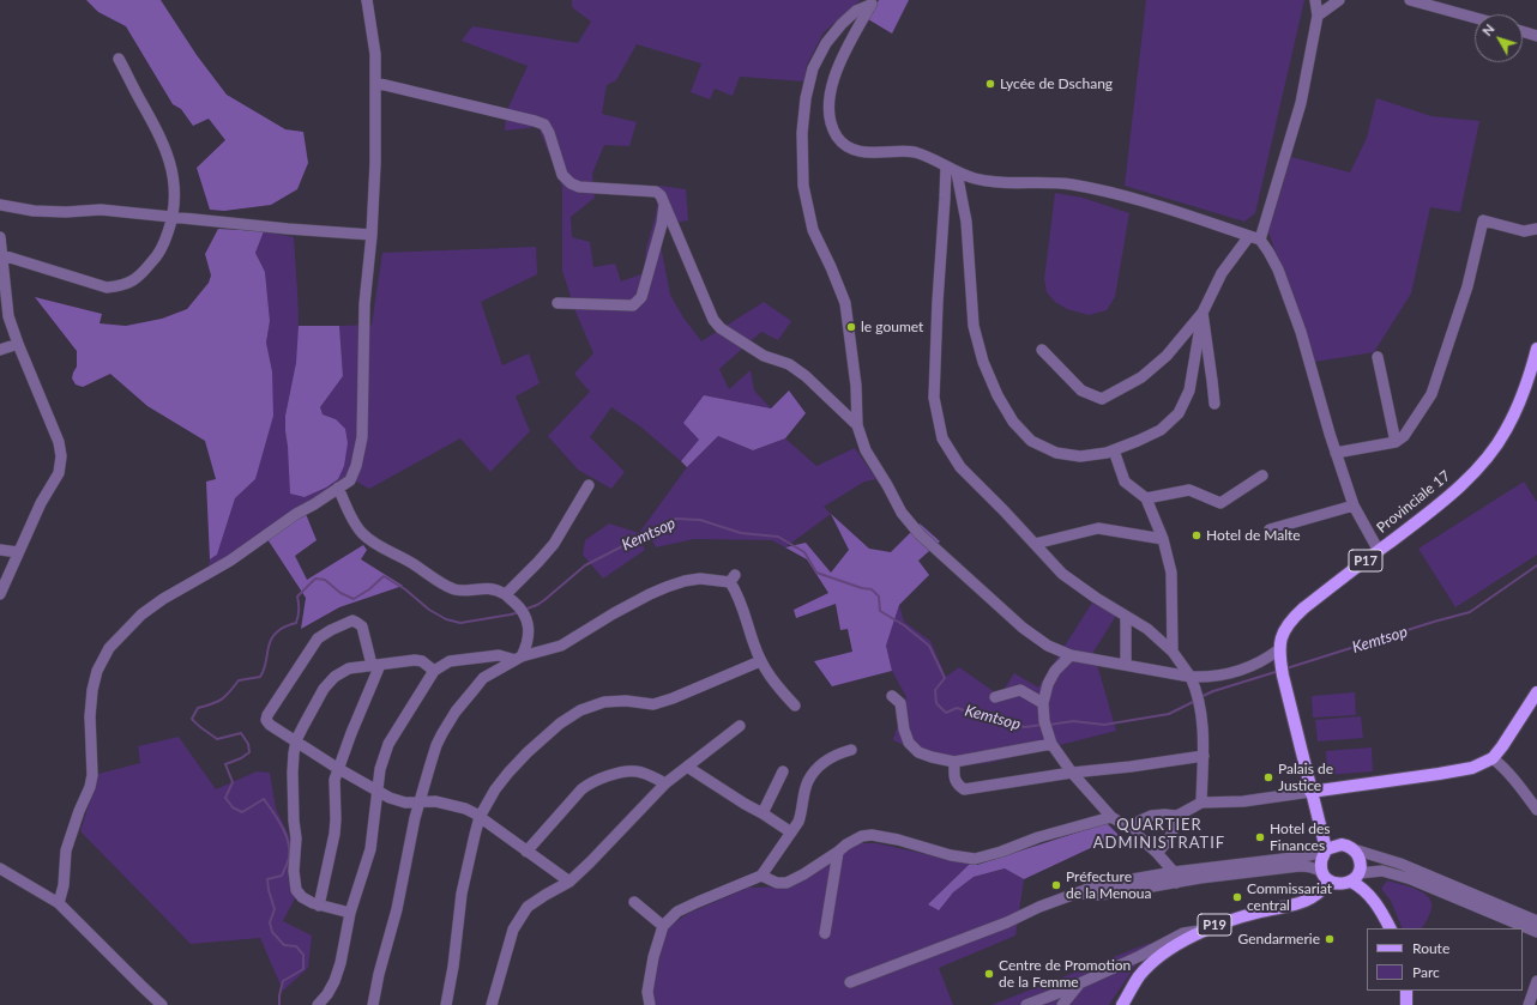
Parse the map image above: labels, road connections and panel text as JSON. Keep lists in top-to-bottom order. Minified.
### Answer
{"streets":{"main road":["Provinciale 17","P17","P19"]},"crossings":[["Provinciale 17","P19"]],"districts":["QUARTIER ADMINISTRATIF"],"water":["Kemtsop"],"places":["Lycée de Dschang","le goumet","Hotel de Malte","Palais de Justice","Hotel des Finances","Préfecture de la Menoua","Commissariat central","Gendarmerie","Centre de Promotion de la Femme"],"legend":["Route","Parc"],"north":"top left"}
